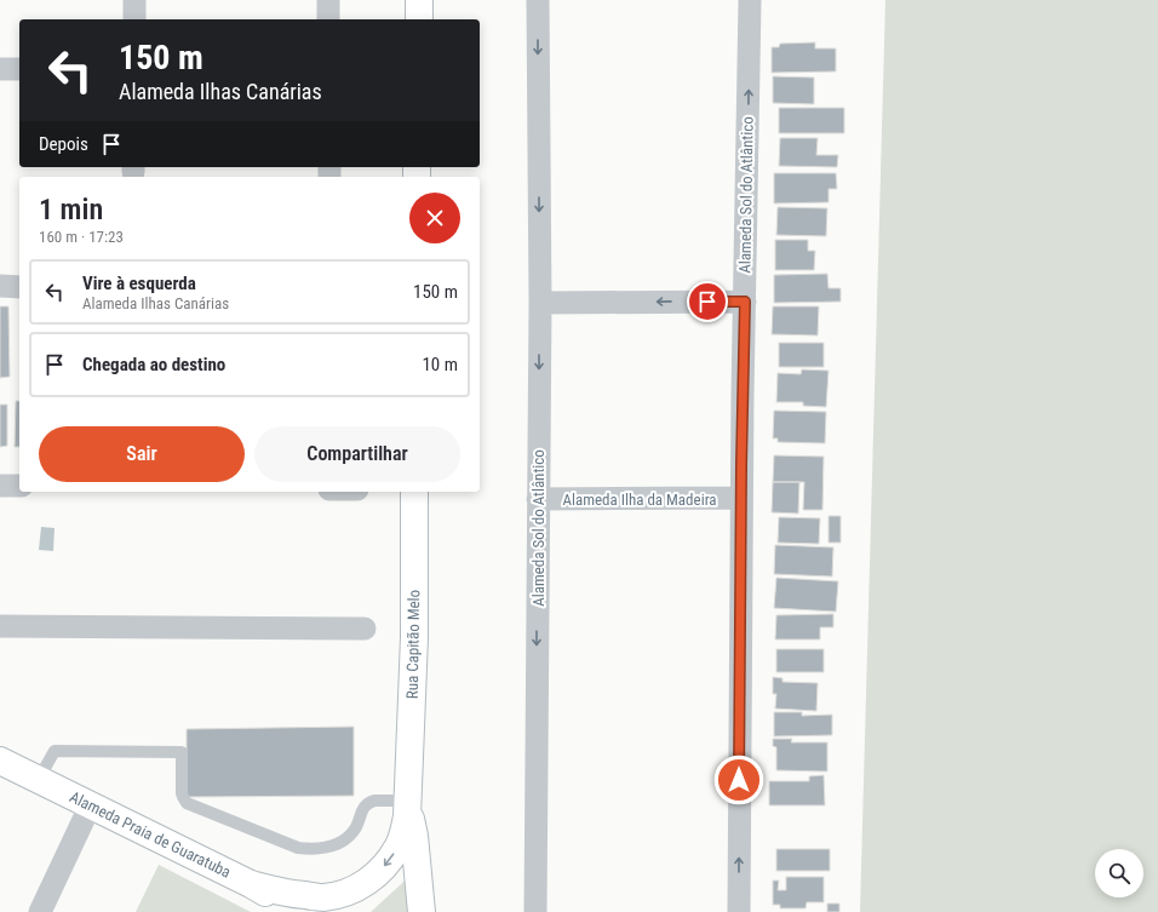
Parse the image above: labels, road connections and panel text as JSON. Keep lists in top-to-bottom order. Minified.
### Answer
{"streets":{"street":["Alameda Sol do Atlântico","Alameda Ilha da Madeira","Rua Capitão Melo","Alameda Praia de Guaratuba"]},"crossings":[["Alameda Sol do Atlântico","Alameda Ilha da Madeira"],["Rua Capitão Melo","Alameda Praia de Guaratuba"]],"page":{"turn":["150 m","Alameda Ilhas Canárias"],"then":"Depois","heading":["1 min","160 m · 17:23"],"list":[{"name":"Vire à esquerda","note":"Alameda Ilhas Canárias","value":"150 m"},{"name":"Chegada ao destino","value":"10 m"}],"buttons":["Sair","Compartilhar"]}}
